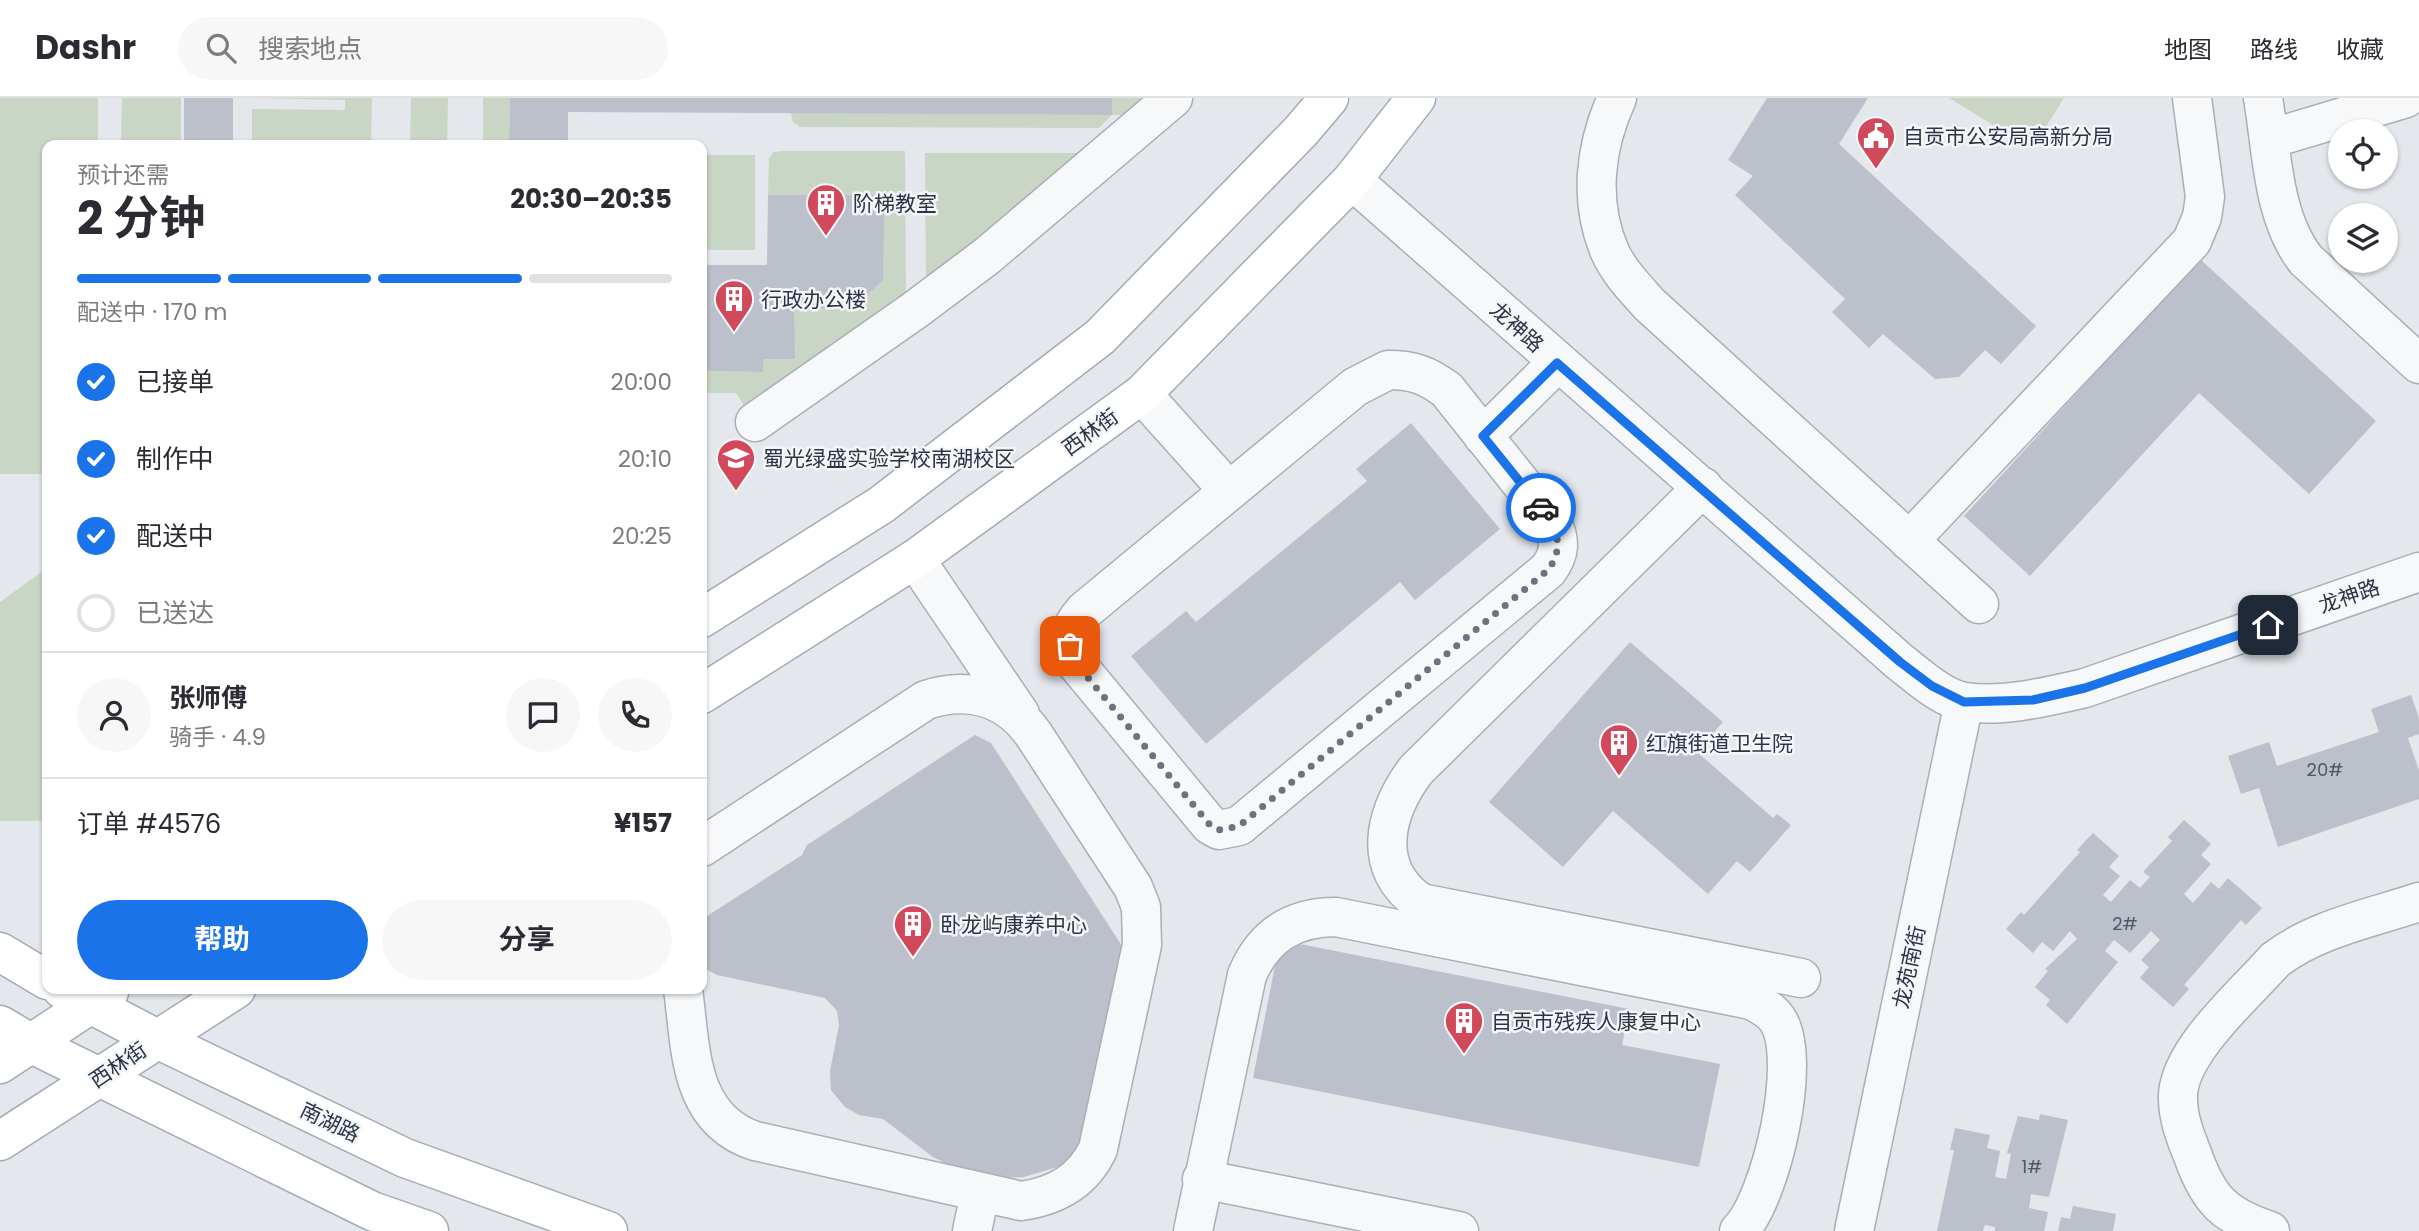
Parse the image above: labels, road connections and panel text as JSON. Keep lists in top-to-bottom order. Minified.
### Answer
{"streets":{"main road":["西林街","南湖路"],"street":["龙神路","龙苑南街"]},"crossings":[["龙神路","西林街"],["龙神路","龙苑南街"],["西林街","南湖路"]],"places":{"public building":["自贡市公安局高新分局"],"building":["阶梯教室","行政办公楼","红旗街道卫生院","卧龙屿康养中心","自贡市残疾人康复中心"],"school or university":["蜀光绿盛实验学校南湖校区"]},"house_numbers":["20#","2#","1#"],"page":{"header":"Dashr","search":"搜索地点","nav":["地图","路线","收藏"],"heading":["2 分钟","预计还需","20:30–20:35"],"panel":["张师傅","骑手 · 4.9","订单 #4576","¥157"],"bar":"配送中 · 170 m","list":[["已接单","20:00"],["制作中","20:10"],["配送中","20:25"],"已送达"],"buttons":["帮助","分享"]}}
